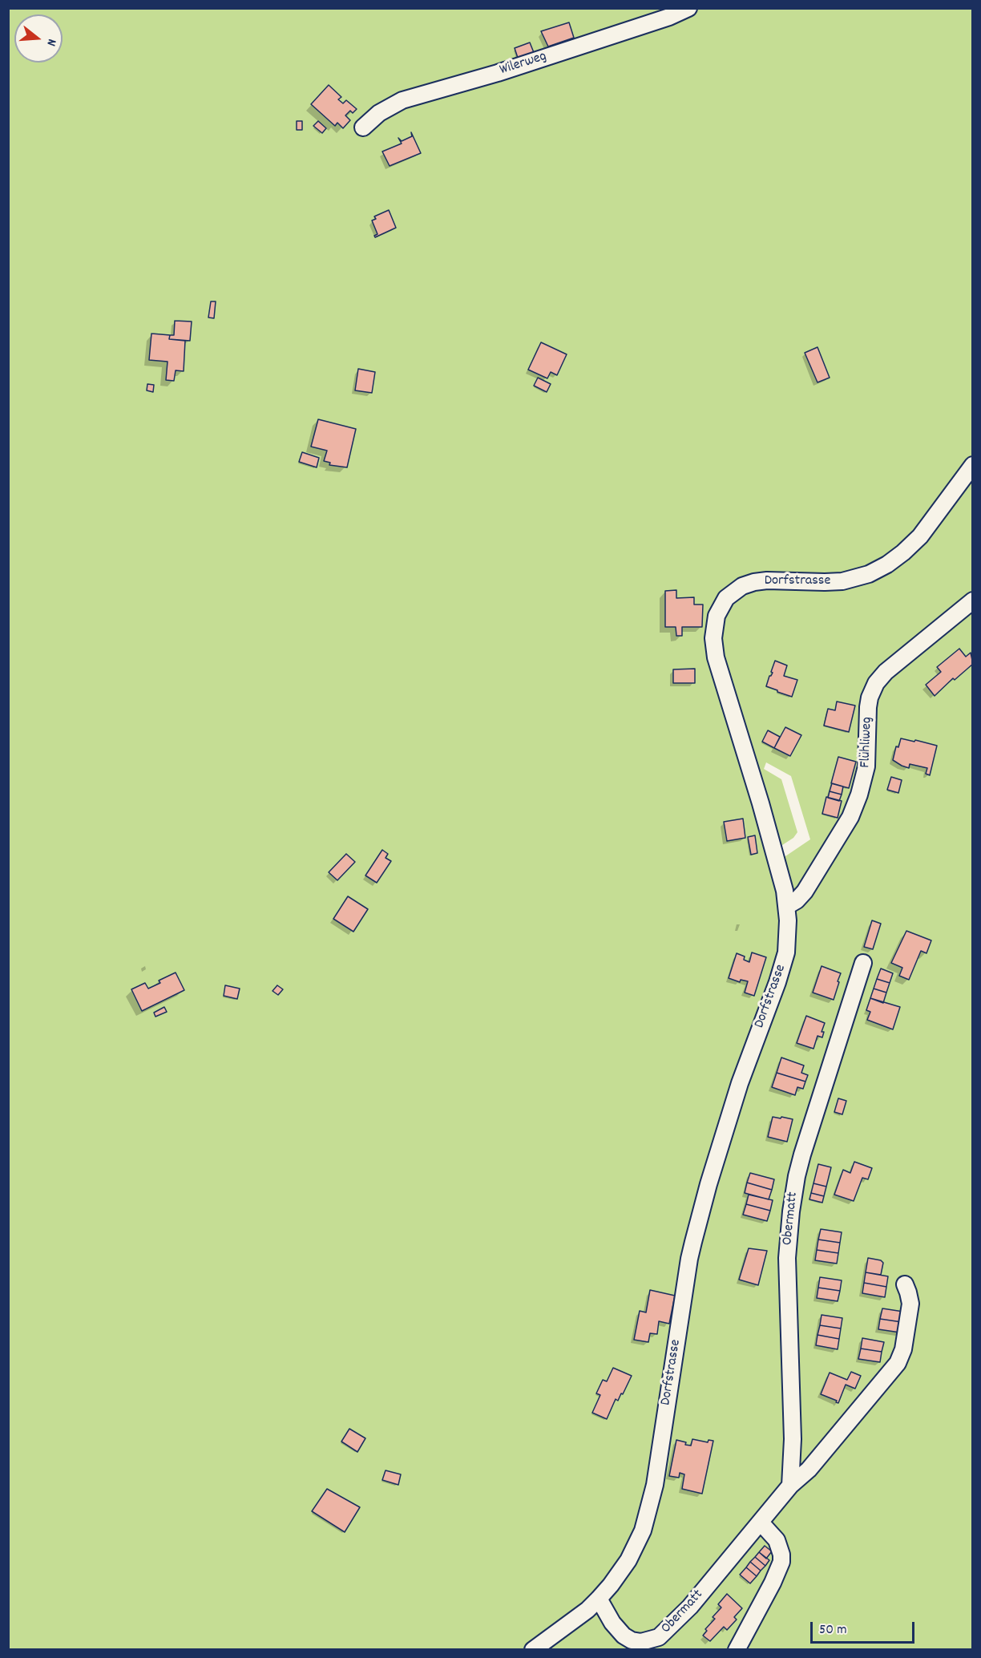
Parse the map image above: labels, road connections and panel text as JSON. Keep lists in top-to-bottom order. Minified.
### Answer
{"streets":{"street":["Wilerweg","Dorfstrasse","Flühliweg","Obermatt"]},"crossings":[["Dorfstrasse","Flühliweg"],["Dorfstrasse","Obermatt"]],"scale_bar":"50 m","north":"right"}
